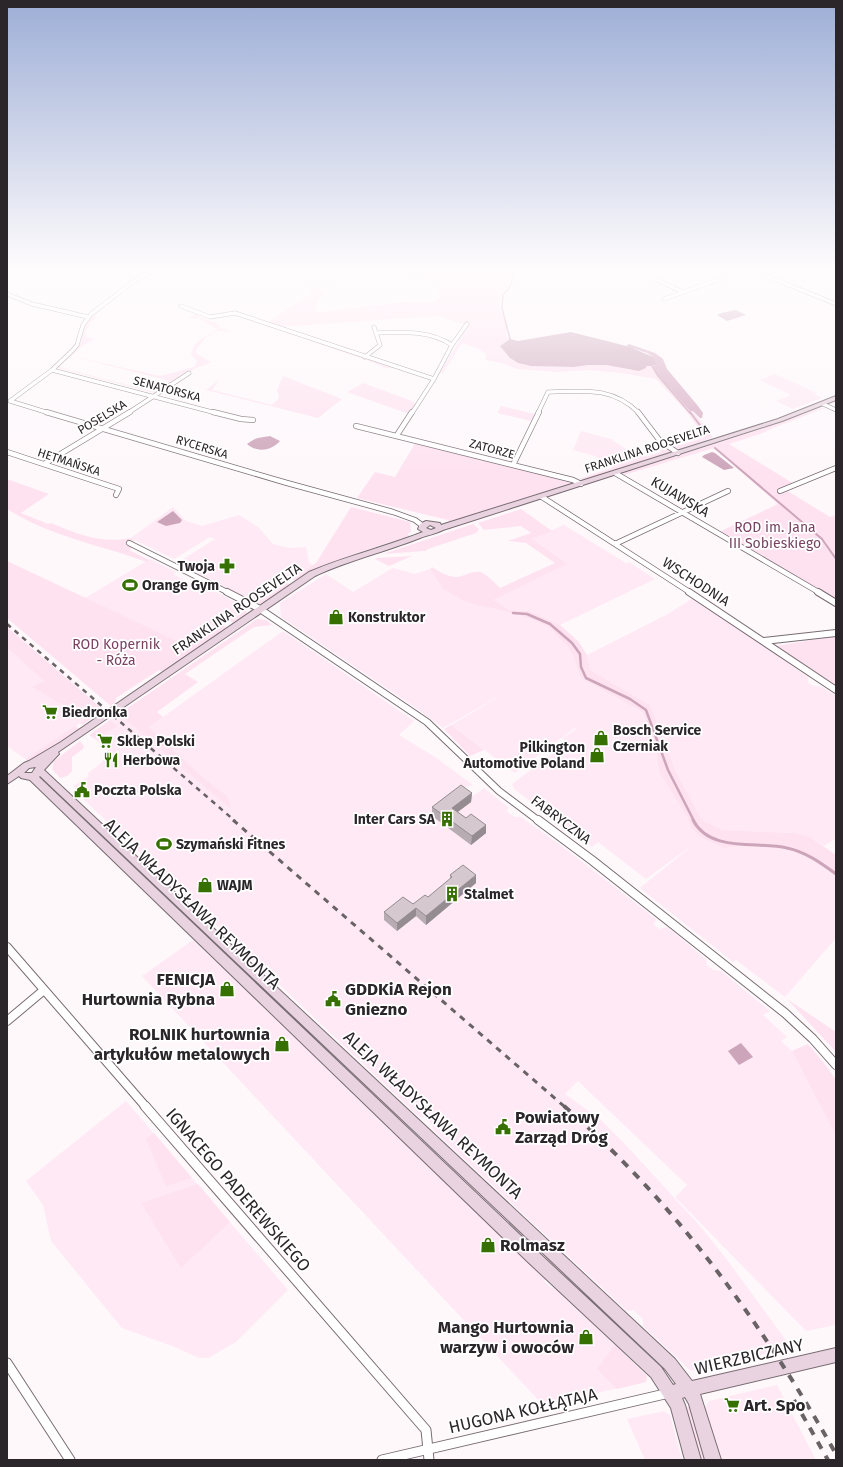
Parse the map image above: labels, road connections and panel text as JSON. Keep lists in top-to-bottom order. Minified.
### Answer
{"streets":{"street":["SENATORSKA","POSELSKA","RYCERSKA","ZATORZE","FRANKLINA ROOSEVELTA","HETMAŃSKA","KUJAWSKA","WSCHODNIA","FABRYCZNA","ALEJA WŁADYSŁAWA REYMONTA","IGNACEGO PADEREWSKIEGO","WIERZBICZANY","HUGONA KOŁŁĄTAJA"]},"crossings":[["SENATORSKA","POSELSKA"],["POSELSKA","RYCERSKA"],["POSELSKA","HETMAŃSKA"],["RYCERSKA","FRANKLINA ROOSEVELTA"],["ZATORZE","FRANKLINA ROOSEVELTA"],["FRANKLINA ROOSEVELTA","KUJAWSKA"],["FRANKLINA ROOSEVELTA","WSCHODNIA"],["FRANKLINA ROOSEVELTA","FABRYCZNA"],["FRANKLINA ROOSEVELTA","ALEJA WŁADYSŁAWA REYMONTA"],["ALEJA WŁADYSŁAWA REYMONTA","WIERZBICZANY"],["ALEJA WŁADYSŁAWA REYMONTA","HUGONA KOŁŁĄTAJA"],["IGNACEGO PADEREWSKIEGO","HUGONA KOŁŁĄTAJA"],["WIERZBICZANY","HUGONA KOŁŁĄTAJA"]],"parks":["ROD im. Jana III Sobieskiego","ROD Kopernik - Róża"],"places":{"pharmacy":["Twoja"],"sports":["Orange Gym","Szymański Fitnes"],"shop":["Konstruktor","Bosch Service Czerniak","Pilkington Automotive Poland","WAJM","FENICJA Hurtownia Rybna","ROLNIK hurtownia artykułów metalowych","Rolmasz","Mango Hurtownia warzyw i owoców"],"supermarket":["Biedronka","Sklep Polski","Art. Spo"],"restaurant":["Herbowa"],"public building":["Poczta Polska","GDDKiA Rejon Gniezno","Powiatowy Zarząd Dróg"],"building":["Inter Cars SA","Stalmet"]}}
